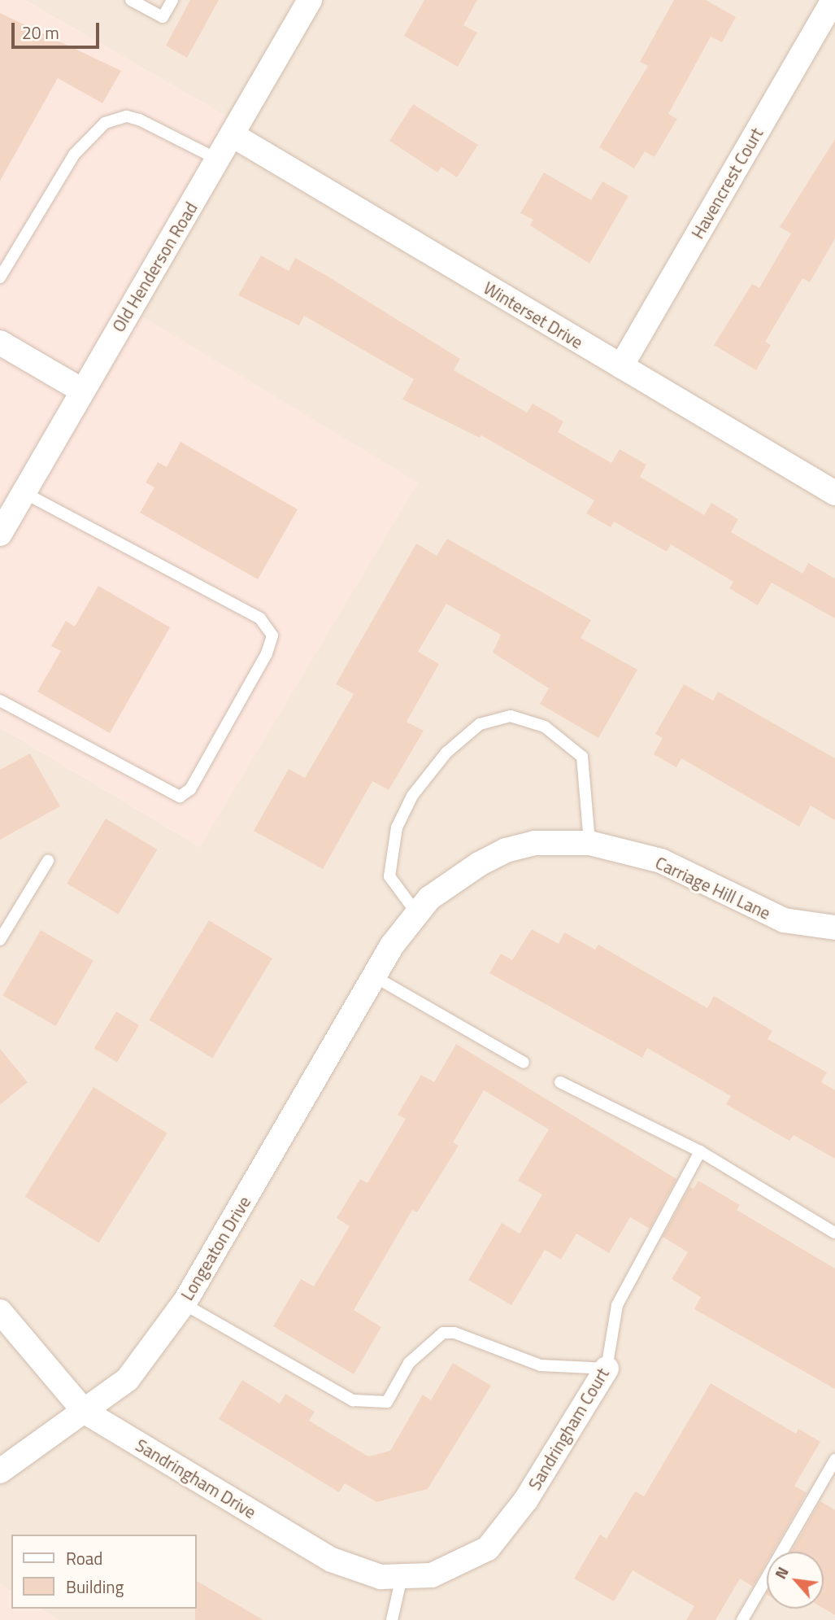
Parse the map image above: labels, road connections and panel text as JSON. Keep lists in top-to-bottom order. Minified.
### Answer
{"streets":{"street":["Havencrest Court","Old Henderson Road","Winterset Drive","Carriage Hill Lane","Longeaton Drive","Sandringham Court","Sandringham Drive"]},"crossings":[["Havencrest Court","Winterset Drive"],["Old Henderson Road","Winterset Drive"],["Carriage Hill Lane","Longeaton Drive"],["Longeaton Drive","Sandringham Drive"],["Sandringham Court","Sandringham Drive"]],"legend":["Road","Building"],"scale_bar":"20 m","north":"top left"}
